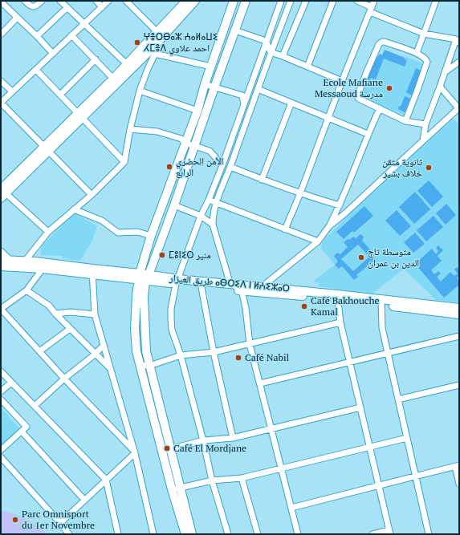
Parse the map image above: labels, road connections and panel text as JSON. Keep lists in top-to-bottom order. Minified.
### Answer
{"streets":{"main road":["طريق العيزار ⴰⴱⵔⵉⴷ ⵏ ⵍⵄⵉⵣⴰⵔ"]},"places":["ⵖⴻⵔⴱⴰⵣ ⵄⴰⵍⴰⵡⵉ ⵃⵎⴻⴷ احمد علاوي","Ecole Mafiane Messaoud مدرسة","الأمن الحضري الرابع","ثانوية متقن خلاف بشير","ⵎⵓⵏⵉⵔ منير","متوسطة تاج الدين بن عمران","Café Bakhouche Kamal","Café Nabil","Café El Mordjane","Parc Omnisport du 1er Novembre"]}
